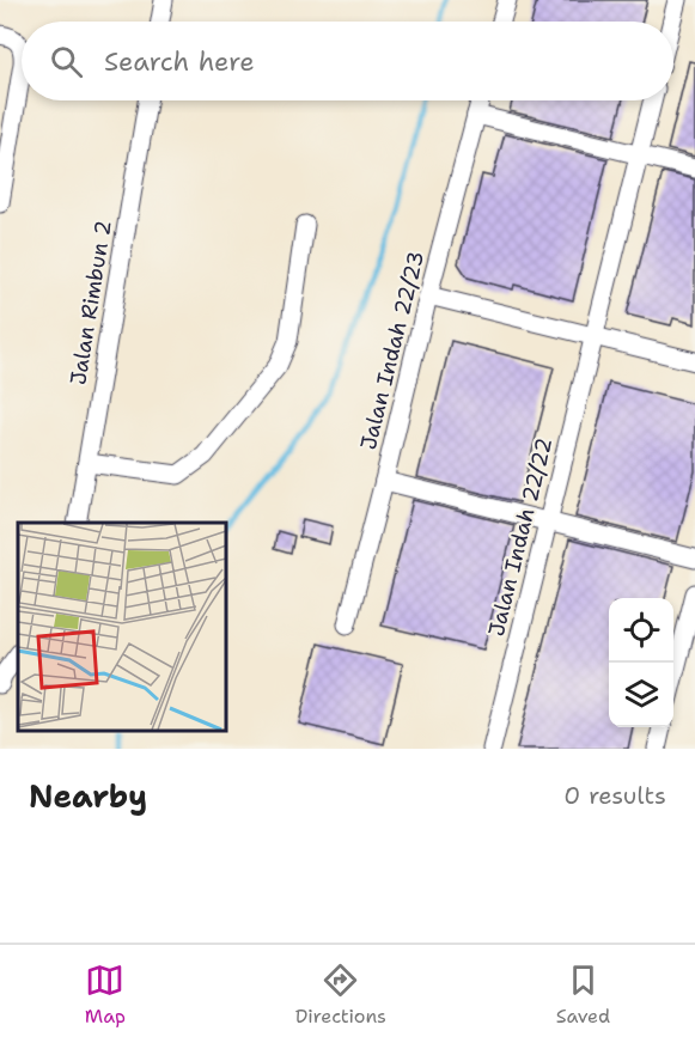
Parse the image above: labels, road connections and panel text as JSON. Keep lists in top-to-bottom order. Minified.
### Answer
{"streets":{"street":["Jalan Rimbun 2","Jalan Indah 22/23","Jalan Indah 22/22"]},"page":{"search":"Search here","heading":["Nearby","0 results"],"nav":["Map","Directions","Saved"]}}
